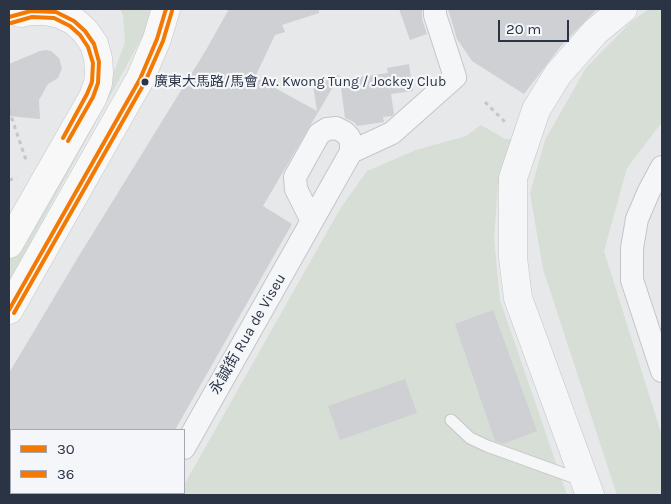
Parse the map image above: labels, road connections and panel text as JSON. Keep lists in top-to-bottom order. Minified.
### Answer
{"streets":{"street":["永誠街 Rua de Viseu"]},"places":["廣東大馬路/馬會 Av. Kwong Tung / Jockey Club"],"lines":["transit line 30","transit line 36"],"legend":["30","36"],"scale_bar":"20 m"}
